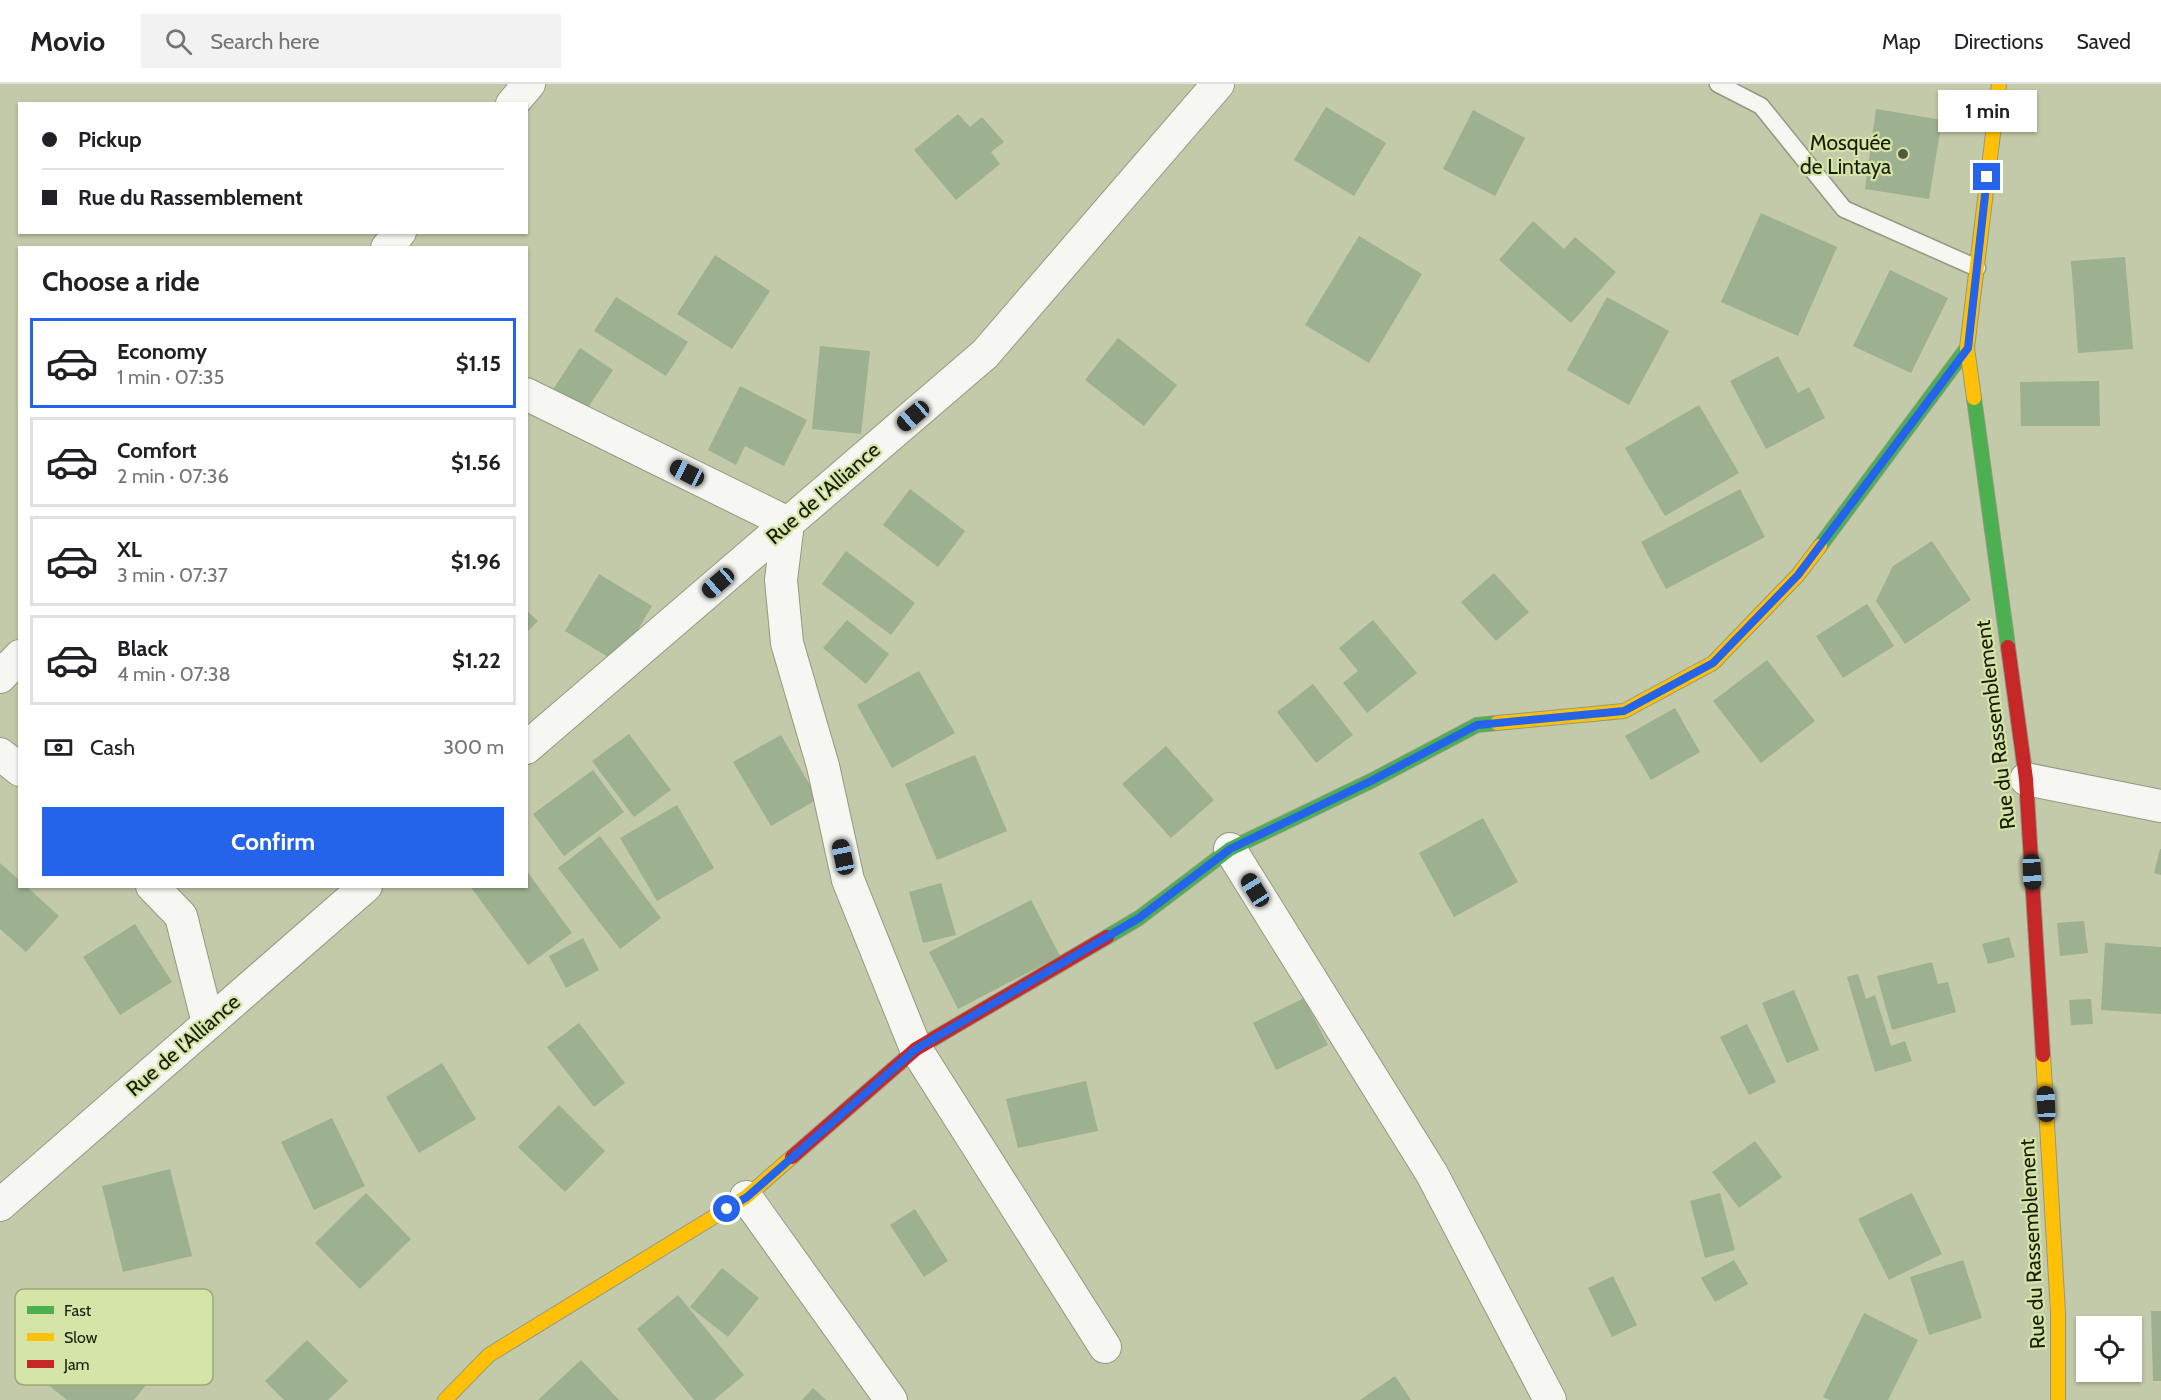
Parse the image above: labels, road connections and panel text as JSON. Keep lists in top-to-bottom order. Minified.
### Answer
{"streets":{"street":["Rue de l'Alliance","Rue du Rassemblement"]},"places":["Mosquée de Lintaya"],"legend":["Fast","Slow","Jam"],"page":{"header":"Movio","search":"Search here","nav":["Map","Directions","Saved"],"bubble":"1 min","banner":["Pickup","Rue du Rassemblement"],"heading":"Choose a ride","list":[{"name":"Economy","note":"1 min · 07:35","value":"$1.15"},{"name":"Comfort","note":"2 min · 07:36","value":"$1.56"},{"name":"XL","note":"3 min · 07:37","value":"$1.96"},{"name":"Black","note":"4 min · 07:38","value":"$1.22"}],"pay":["Cash","300 m"],"buttons":"Confirm"}}
